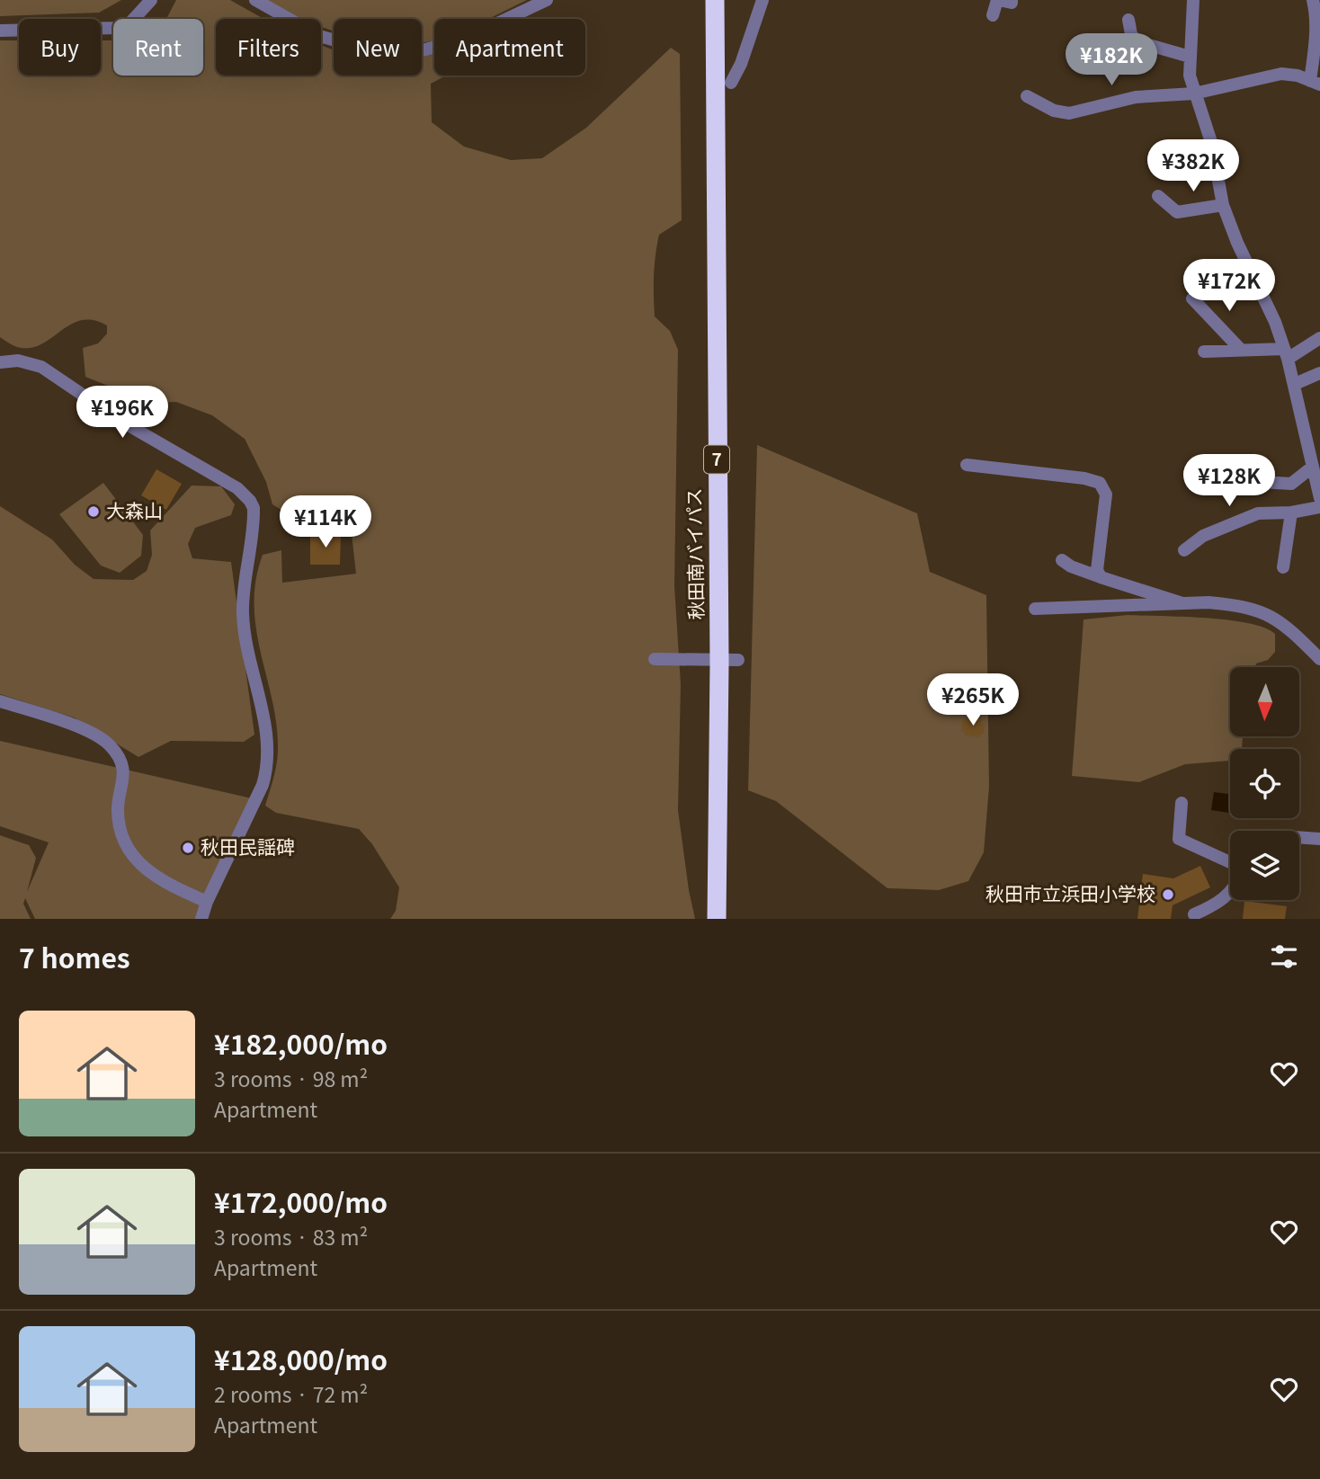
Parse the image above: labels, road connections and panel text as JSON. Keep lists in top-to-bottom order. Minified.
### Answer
{"streets":{"highway":["7","秋田南バイパス"]},"places":["大森山","秋田民謡碑","秋田市立浜田小学校"],"north":"bottom","page":{"chip":["Buy","Rent","Filters","New","Apartment"],"price":["¥182K","¥382K","¥172K","¥196K","¥128K","¥114K","¥265K"],"heading":"7 homes","list":[{"name":"¥182,000/mo","note":"3 rooms · 98 m² · Apartment"},{"name":"¥172,000/mo","note":"3 rooms · 83 m² · Apartment"},{"name":"¥128,000/mo","note":"2 rooms · 72 m² · Apartment"}]}}
